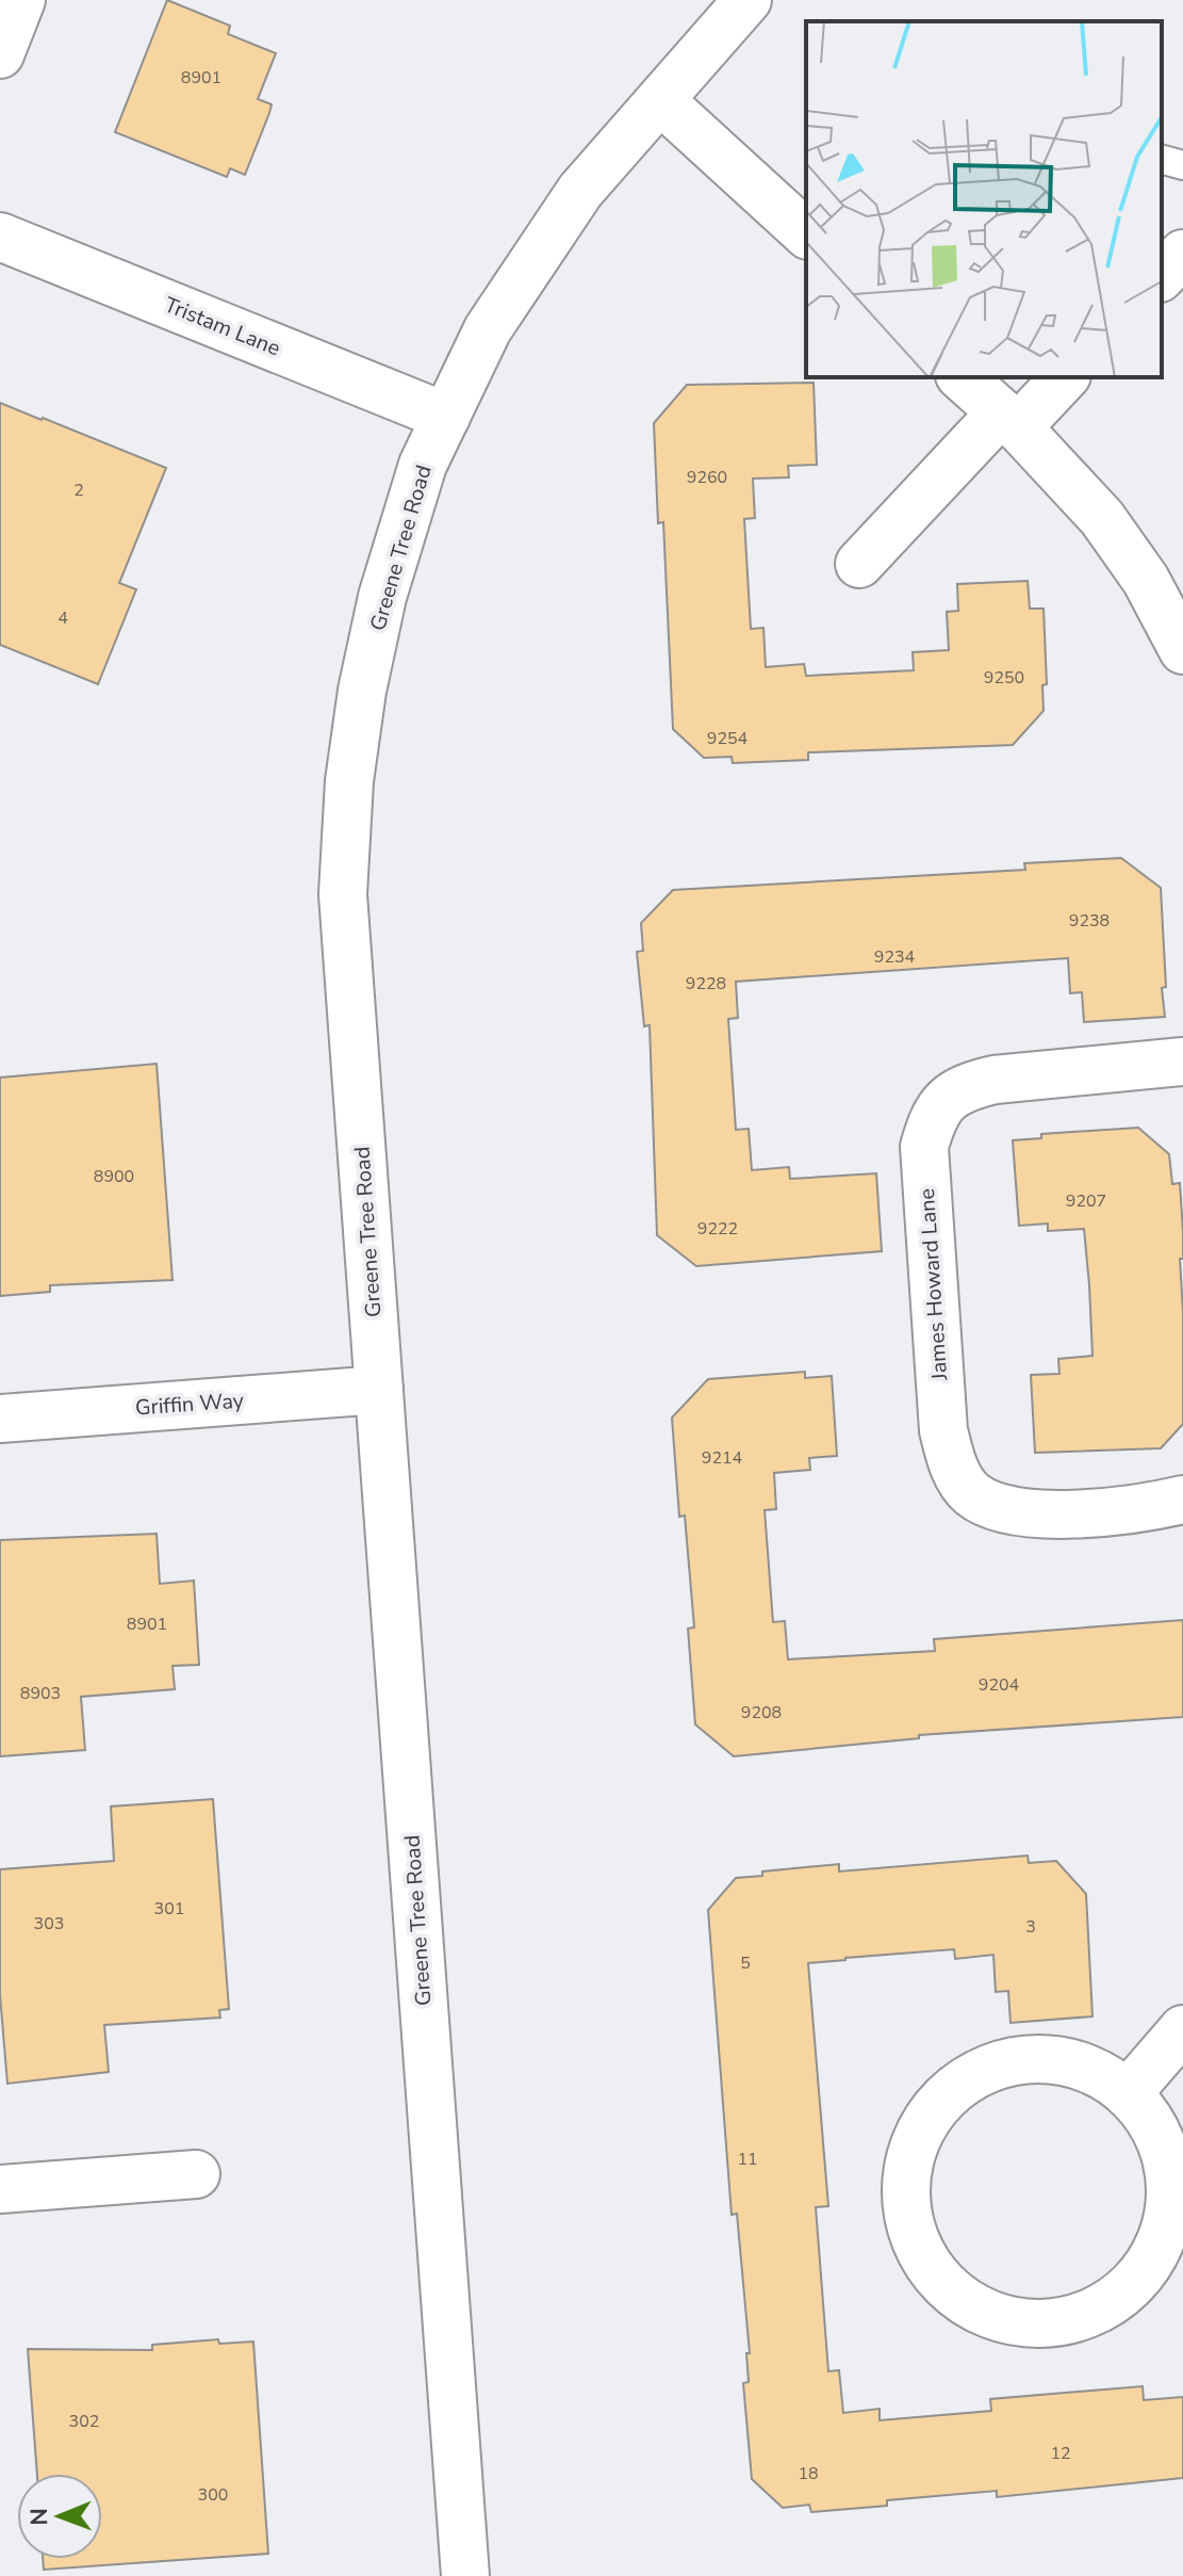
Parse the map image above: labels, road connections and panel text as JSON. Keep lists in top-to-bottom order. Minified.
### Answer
{"streets":{"street":["Tristam Lane","Greene Tree Road","James Howard Lane","Griffin Way"]},"crossings":[["Tristam Lane","Greene Tree Road"],["Greene Tree Road","Griffin Way"]],"house_numbers":["8901","9260","2","4","9250","9254","9238","9234","9228","8900","9207","9222","9214","8901","9204","8903","9208","301","303","3","5","11","302","12","18","300"],"north":"left"}
